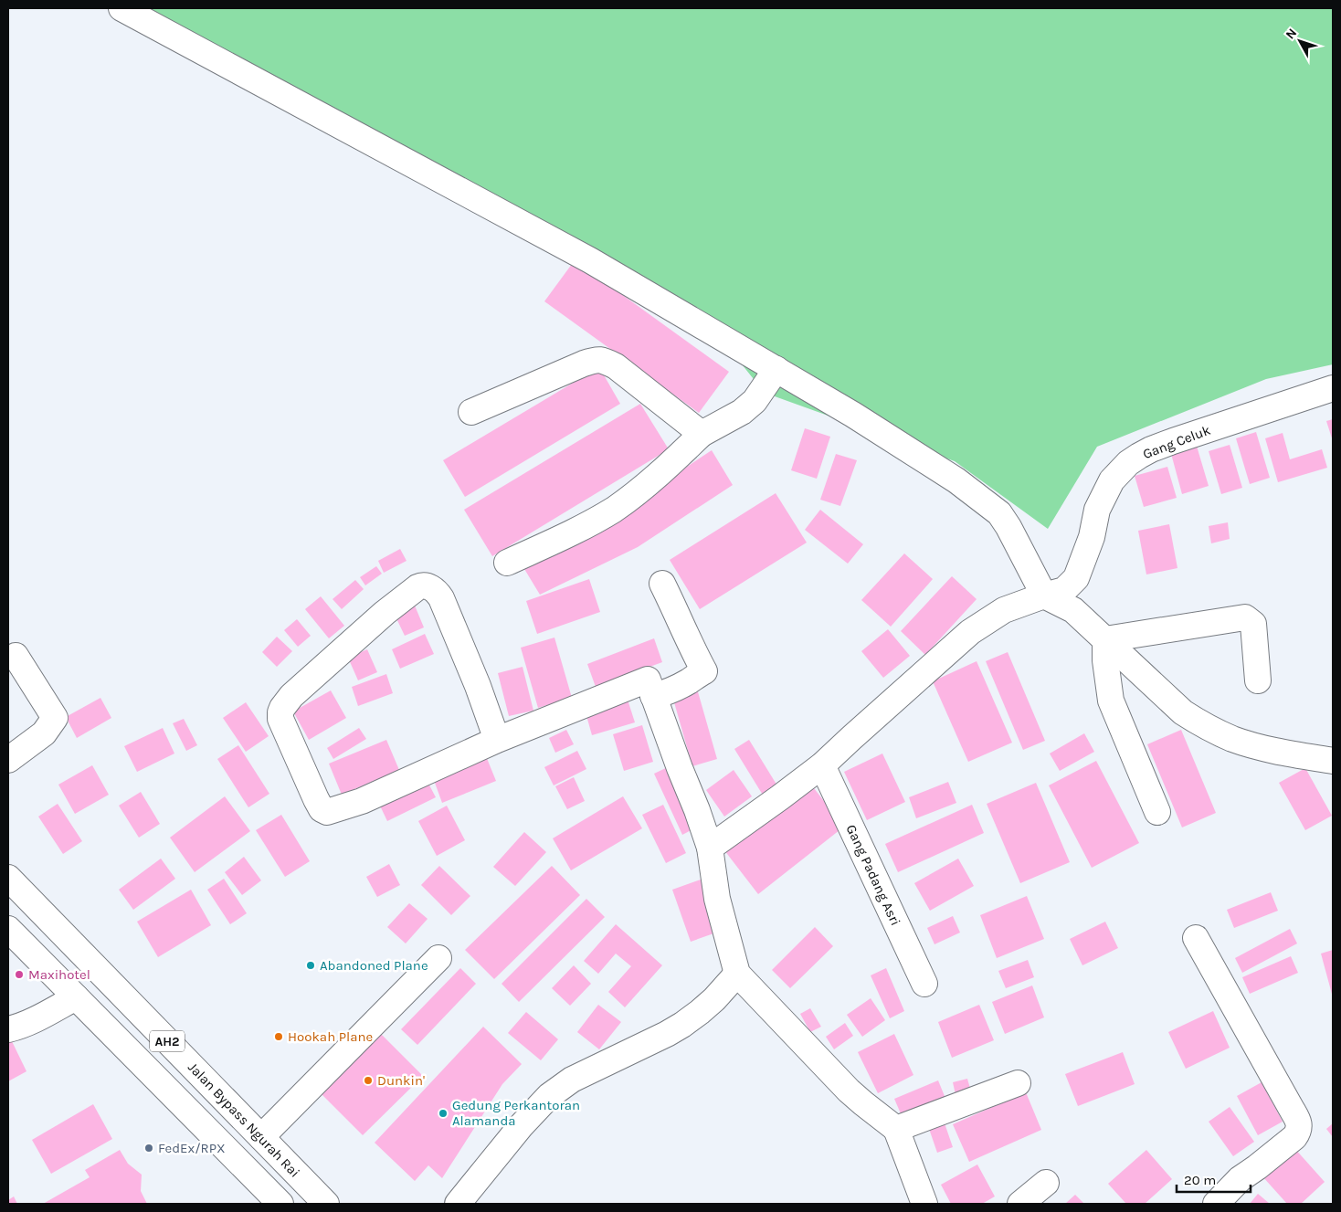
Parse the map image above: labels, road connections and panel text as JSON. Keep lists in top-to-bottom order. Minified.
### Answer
{"streets":{"main road":["Gang Celuk","Gang Padang Asri","AH2","Jalan Bypass Ngurah Rai"]},"crossings":[["Gang Celuk","Gang Padang Asri"]],"places":["Abandoned Plane","Maxihotel","Hookah Plane","Dunkin'","Gedung Perkantoran Alamanda","FedEx/RPX"],"scale_bar":"20 m","north":"top left"}
